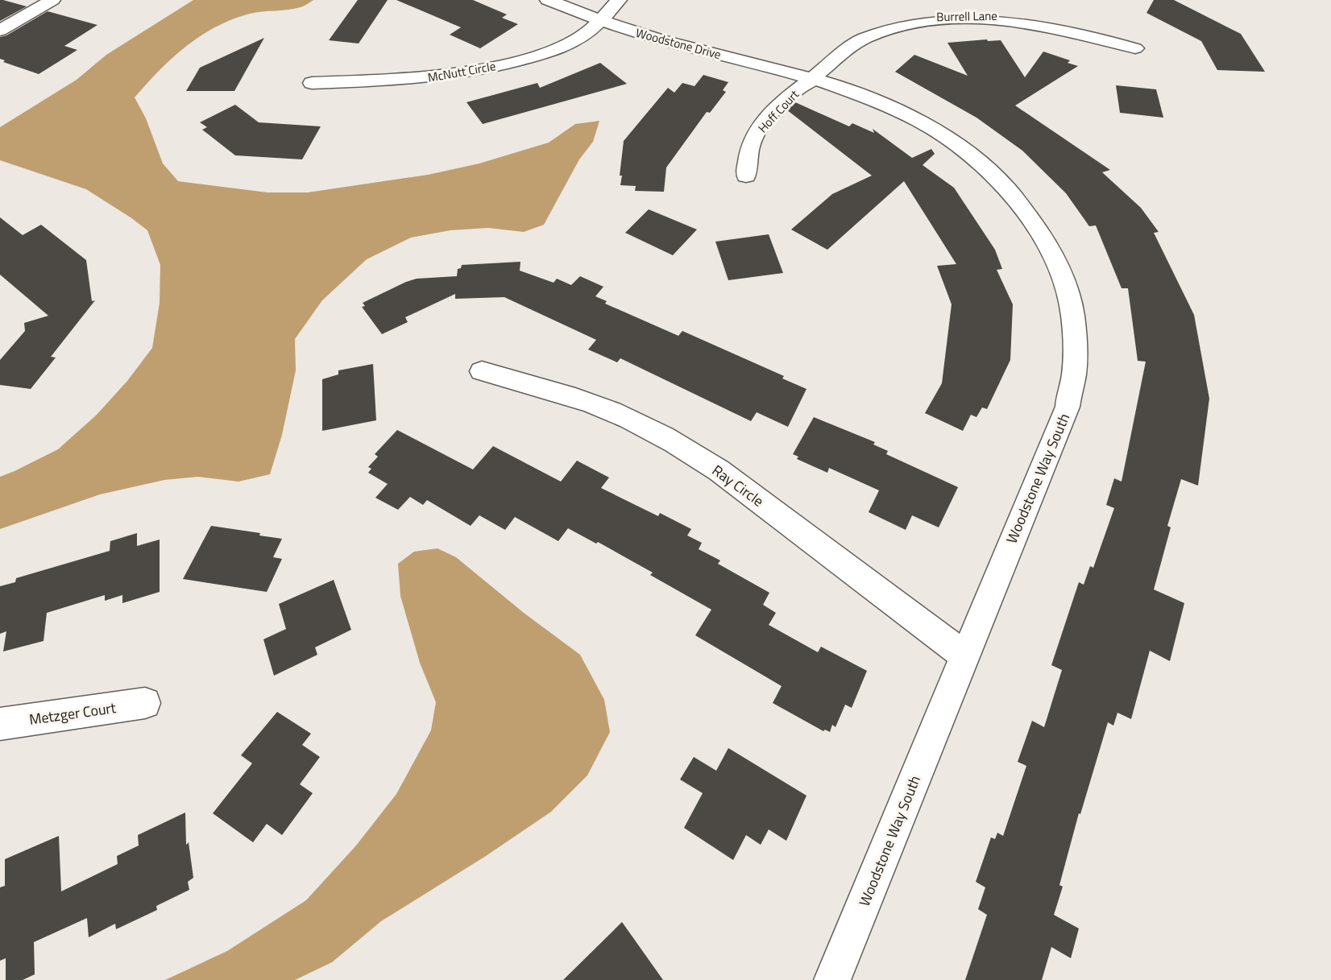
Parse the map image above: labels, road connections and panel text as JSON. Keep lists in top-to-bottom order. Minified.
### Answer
{"streets":{"street":["Burrell Lane","Woodstone Drive","McNutt Circle","Hoff Court","Woodstone Way South","Ray Circle","Metzger Court"]},"crossings":[["Burrell Lane","Woodstone Drive"],["Burrell Lane","Hoff Court"],["Burrell Lane","Woodstone Way South"],["Woodstone Drive","McNutt Circle"],["Woodstone Drive","Hoff Court"],["Woodstone Drive","Woodstone Way South"],["Hoff Court","Woodstone Way South"],["Woodstone Way South","Ray Circle"]]}
